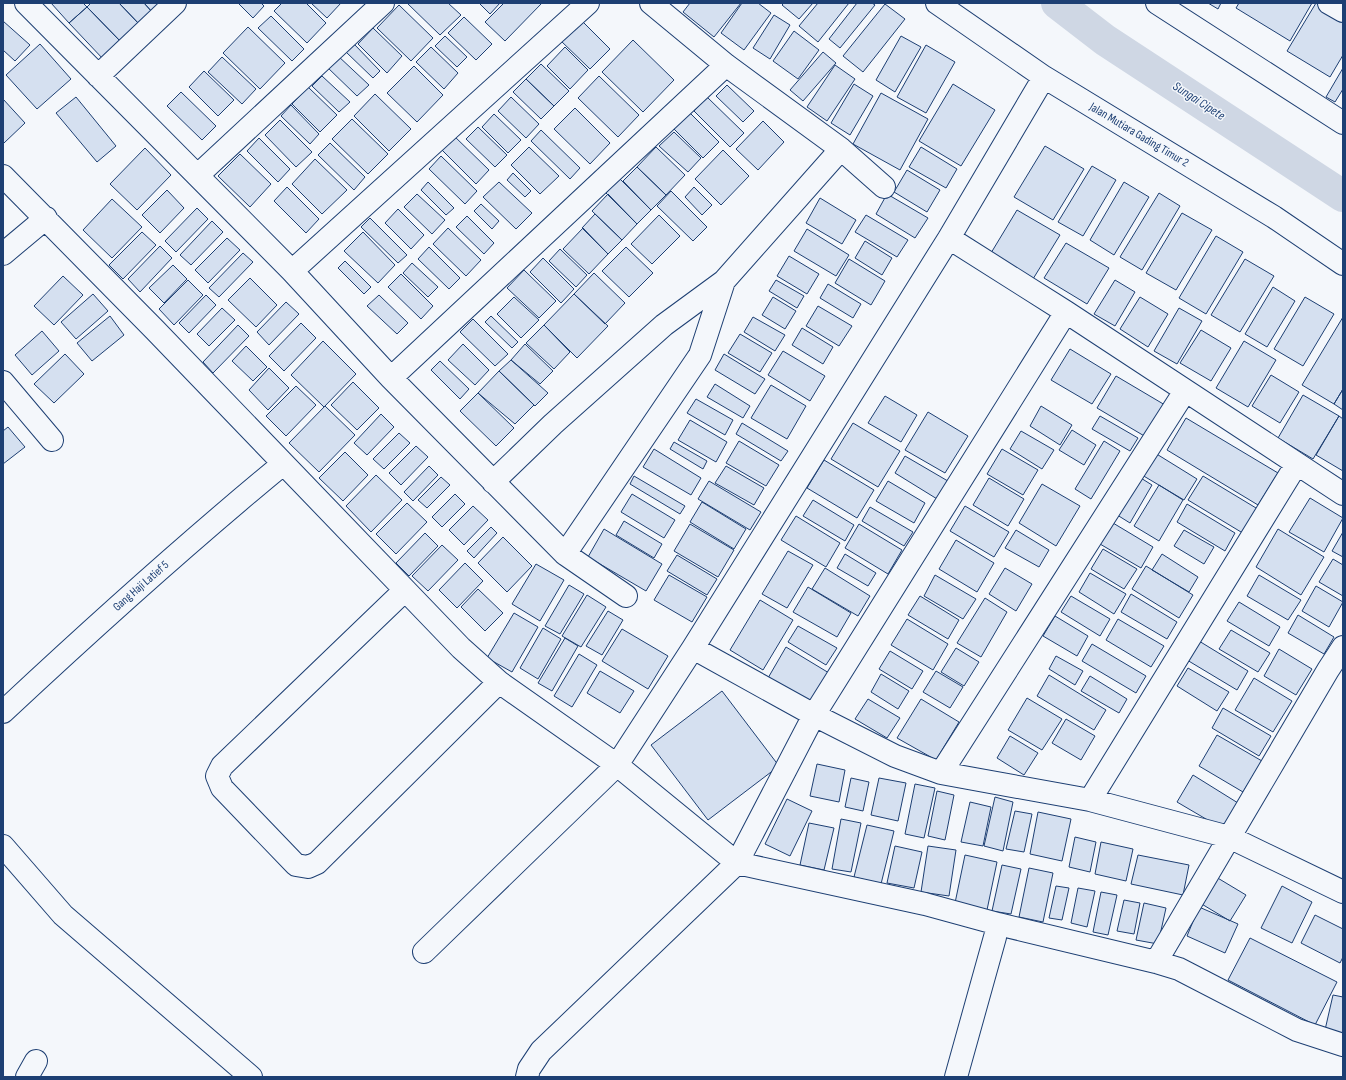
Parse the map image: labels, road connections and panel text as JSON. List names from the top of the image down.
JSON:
{
  "streets": {
    "street": ["Jalan Mutiara Gading Timur 2", "Gang Haji Latief 5"]
  },
  "water": ["Sungai Cipete"]
}
